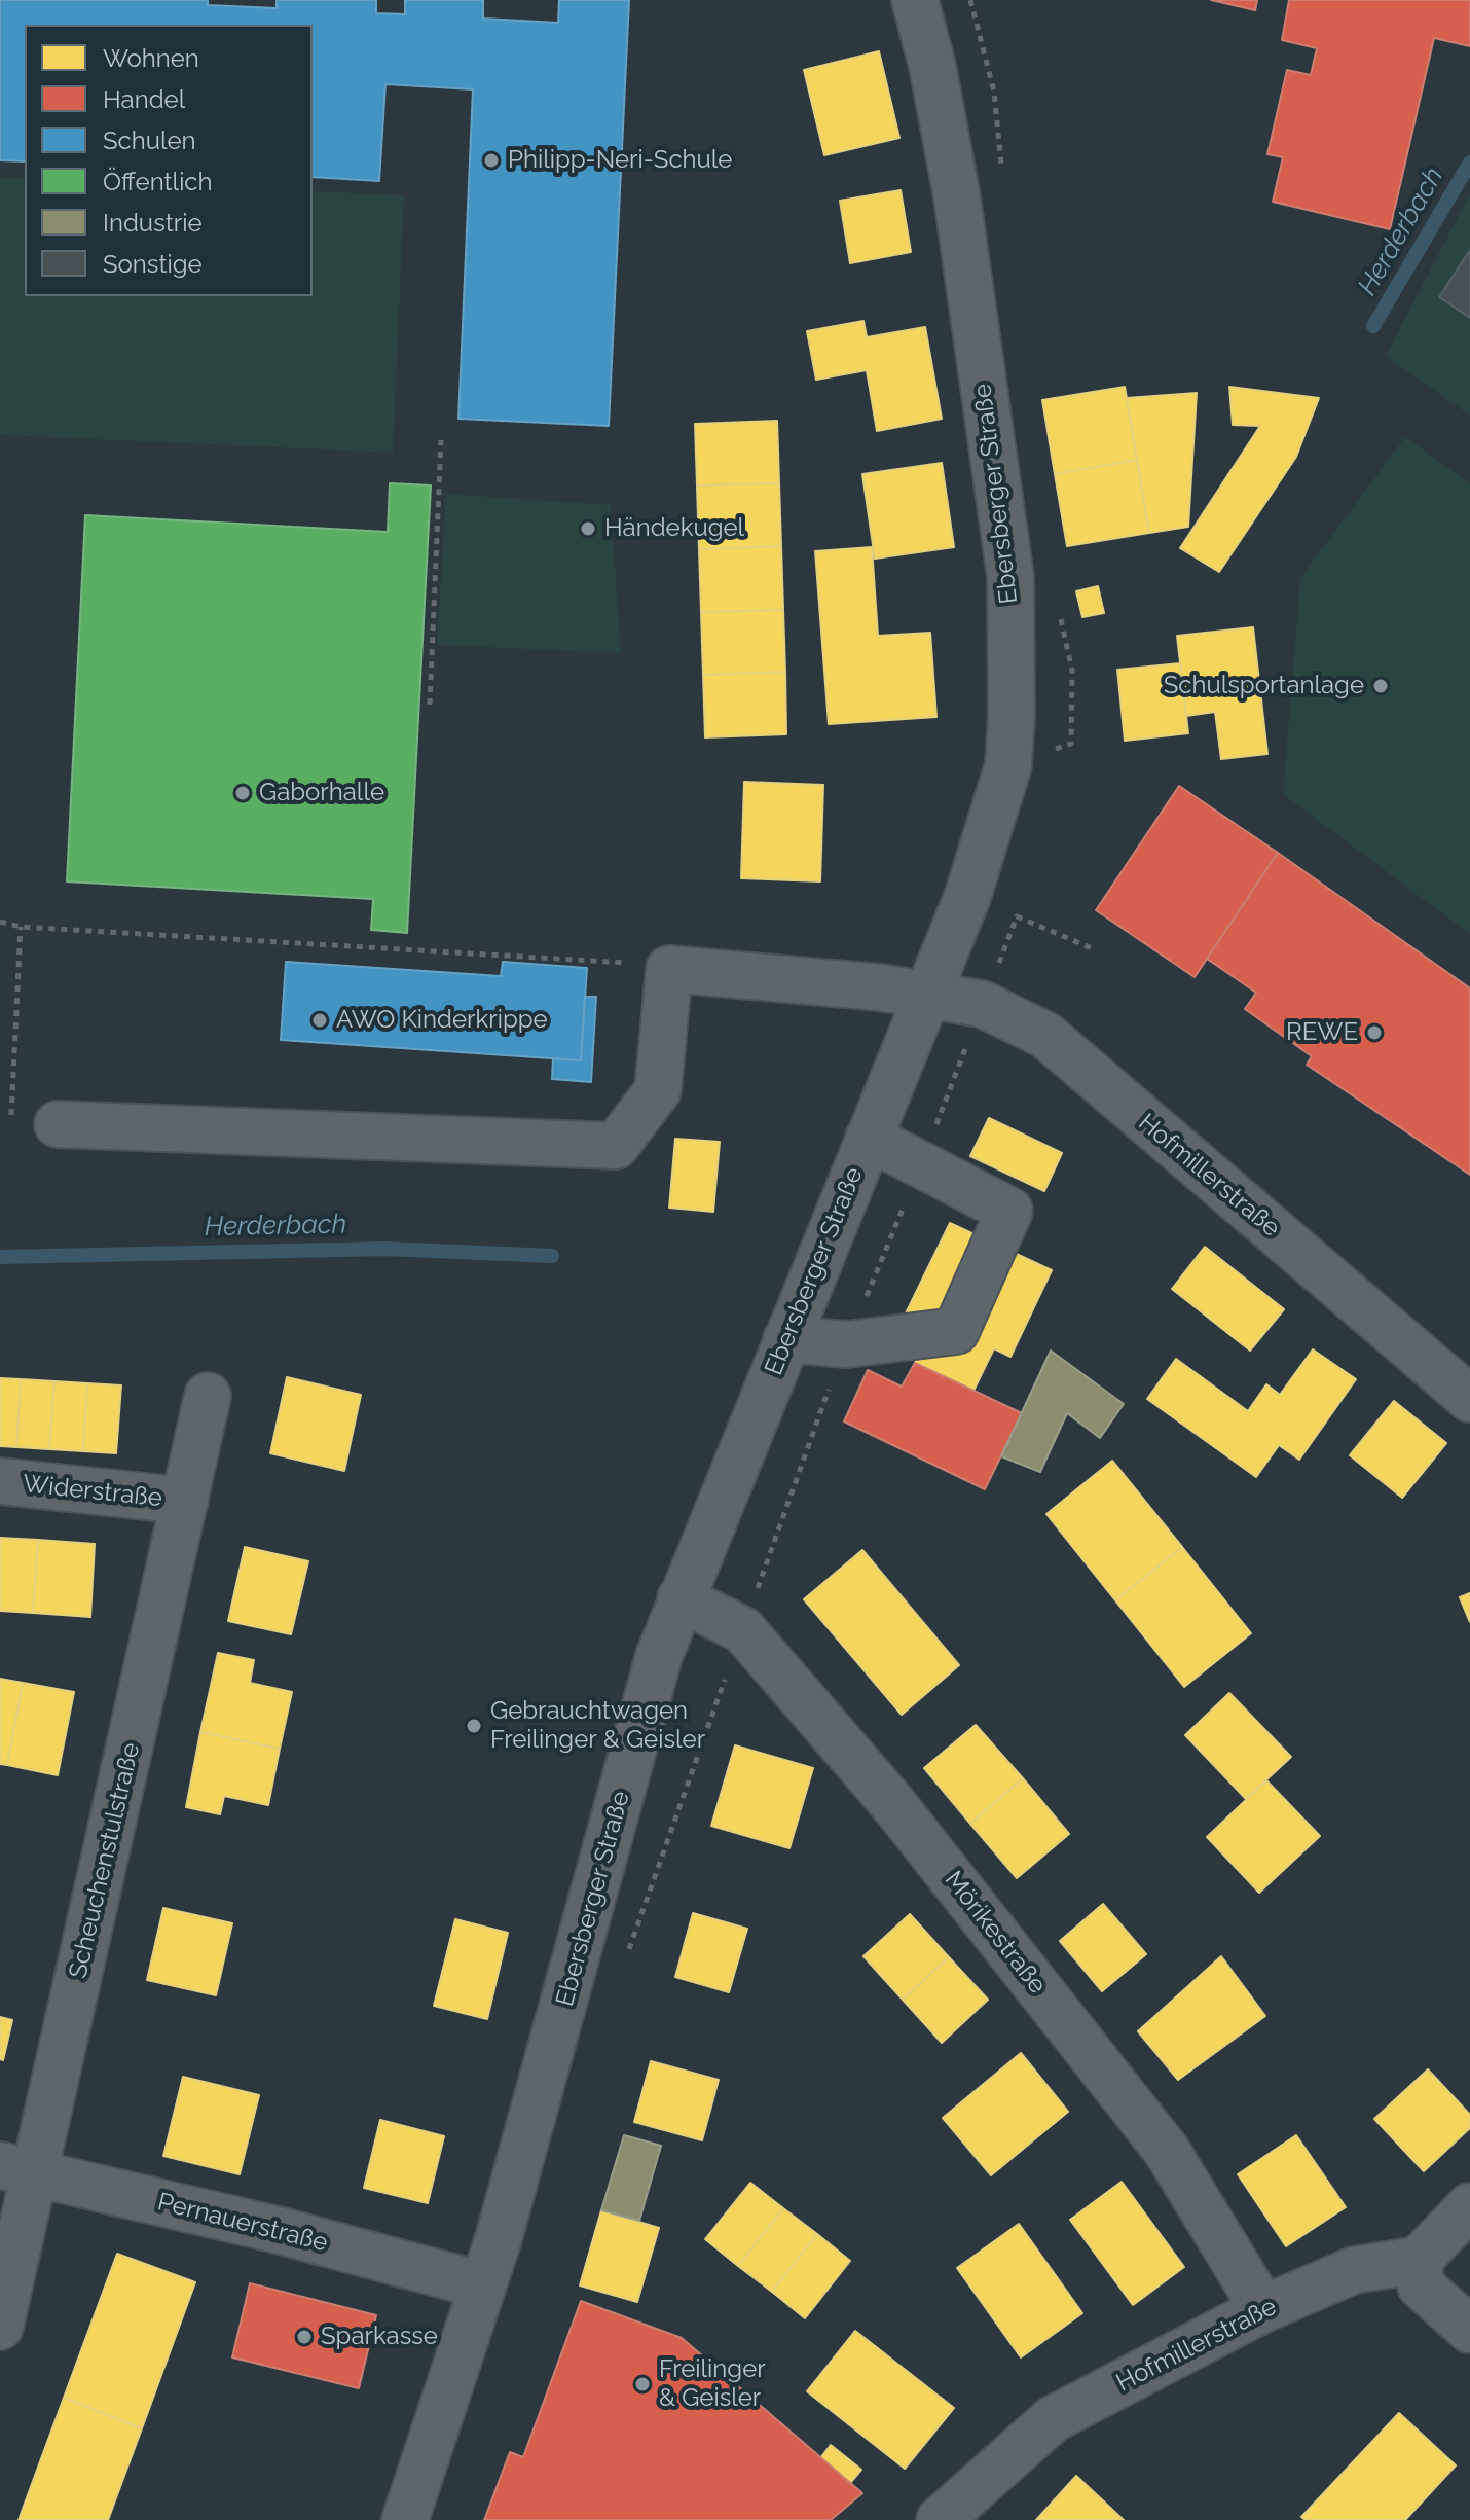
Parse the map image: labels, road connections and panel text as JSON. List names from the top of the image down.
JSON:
{
  "streets": {
    "street": [
      "Ebersberger Straße",
      "Hofmillerstraße",
      "Widerstraße",
      "Scheuchenstulstraße",
      "Mörikestraße",
      "Pernauerstraße"
    ]
  },
  "crossings": [
    ["Ebersberger Straße", "Hofmillerstraße"],
    ["Ebersberger Straße", "Mörikestraße"],
    ["Ebersberger Straße", "Pernauerstraße"],
    ["Hofmillerstraße", "Mörikestraße"],
    ["Widerstraße", "Scheuchenstulstraße"],
    ["Scheuchenstulstraße", "Pernauerstraße"]
  ],
  "water": ["Herderbach"],
  "places": [
    "Philipp-Neri-Schule",
    "Händekugel",
    "Schulsportanlage",
    "Gaborhalle",
    "AWO Kinderkrippe",
    "REWE",
    "Gebrauchtwagen Freilinger & Geisler",
    "Sparkasse",
    "Freilinger & Geisler"
  ],
  "legend": [
    "Wohnen",
    "Handel",
    "Schulen",
    "Öffentlich",
    "Industrie",
    "Sonstige"
  ]
}
